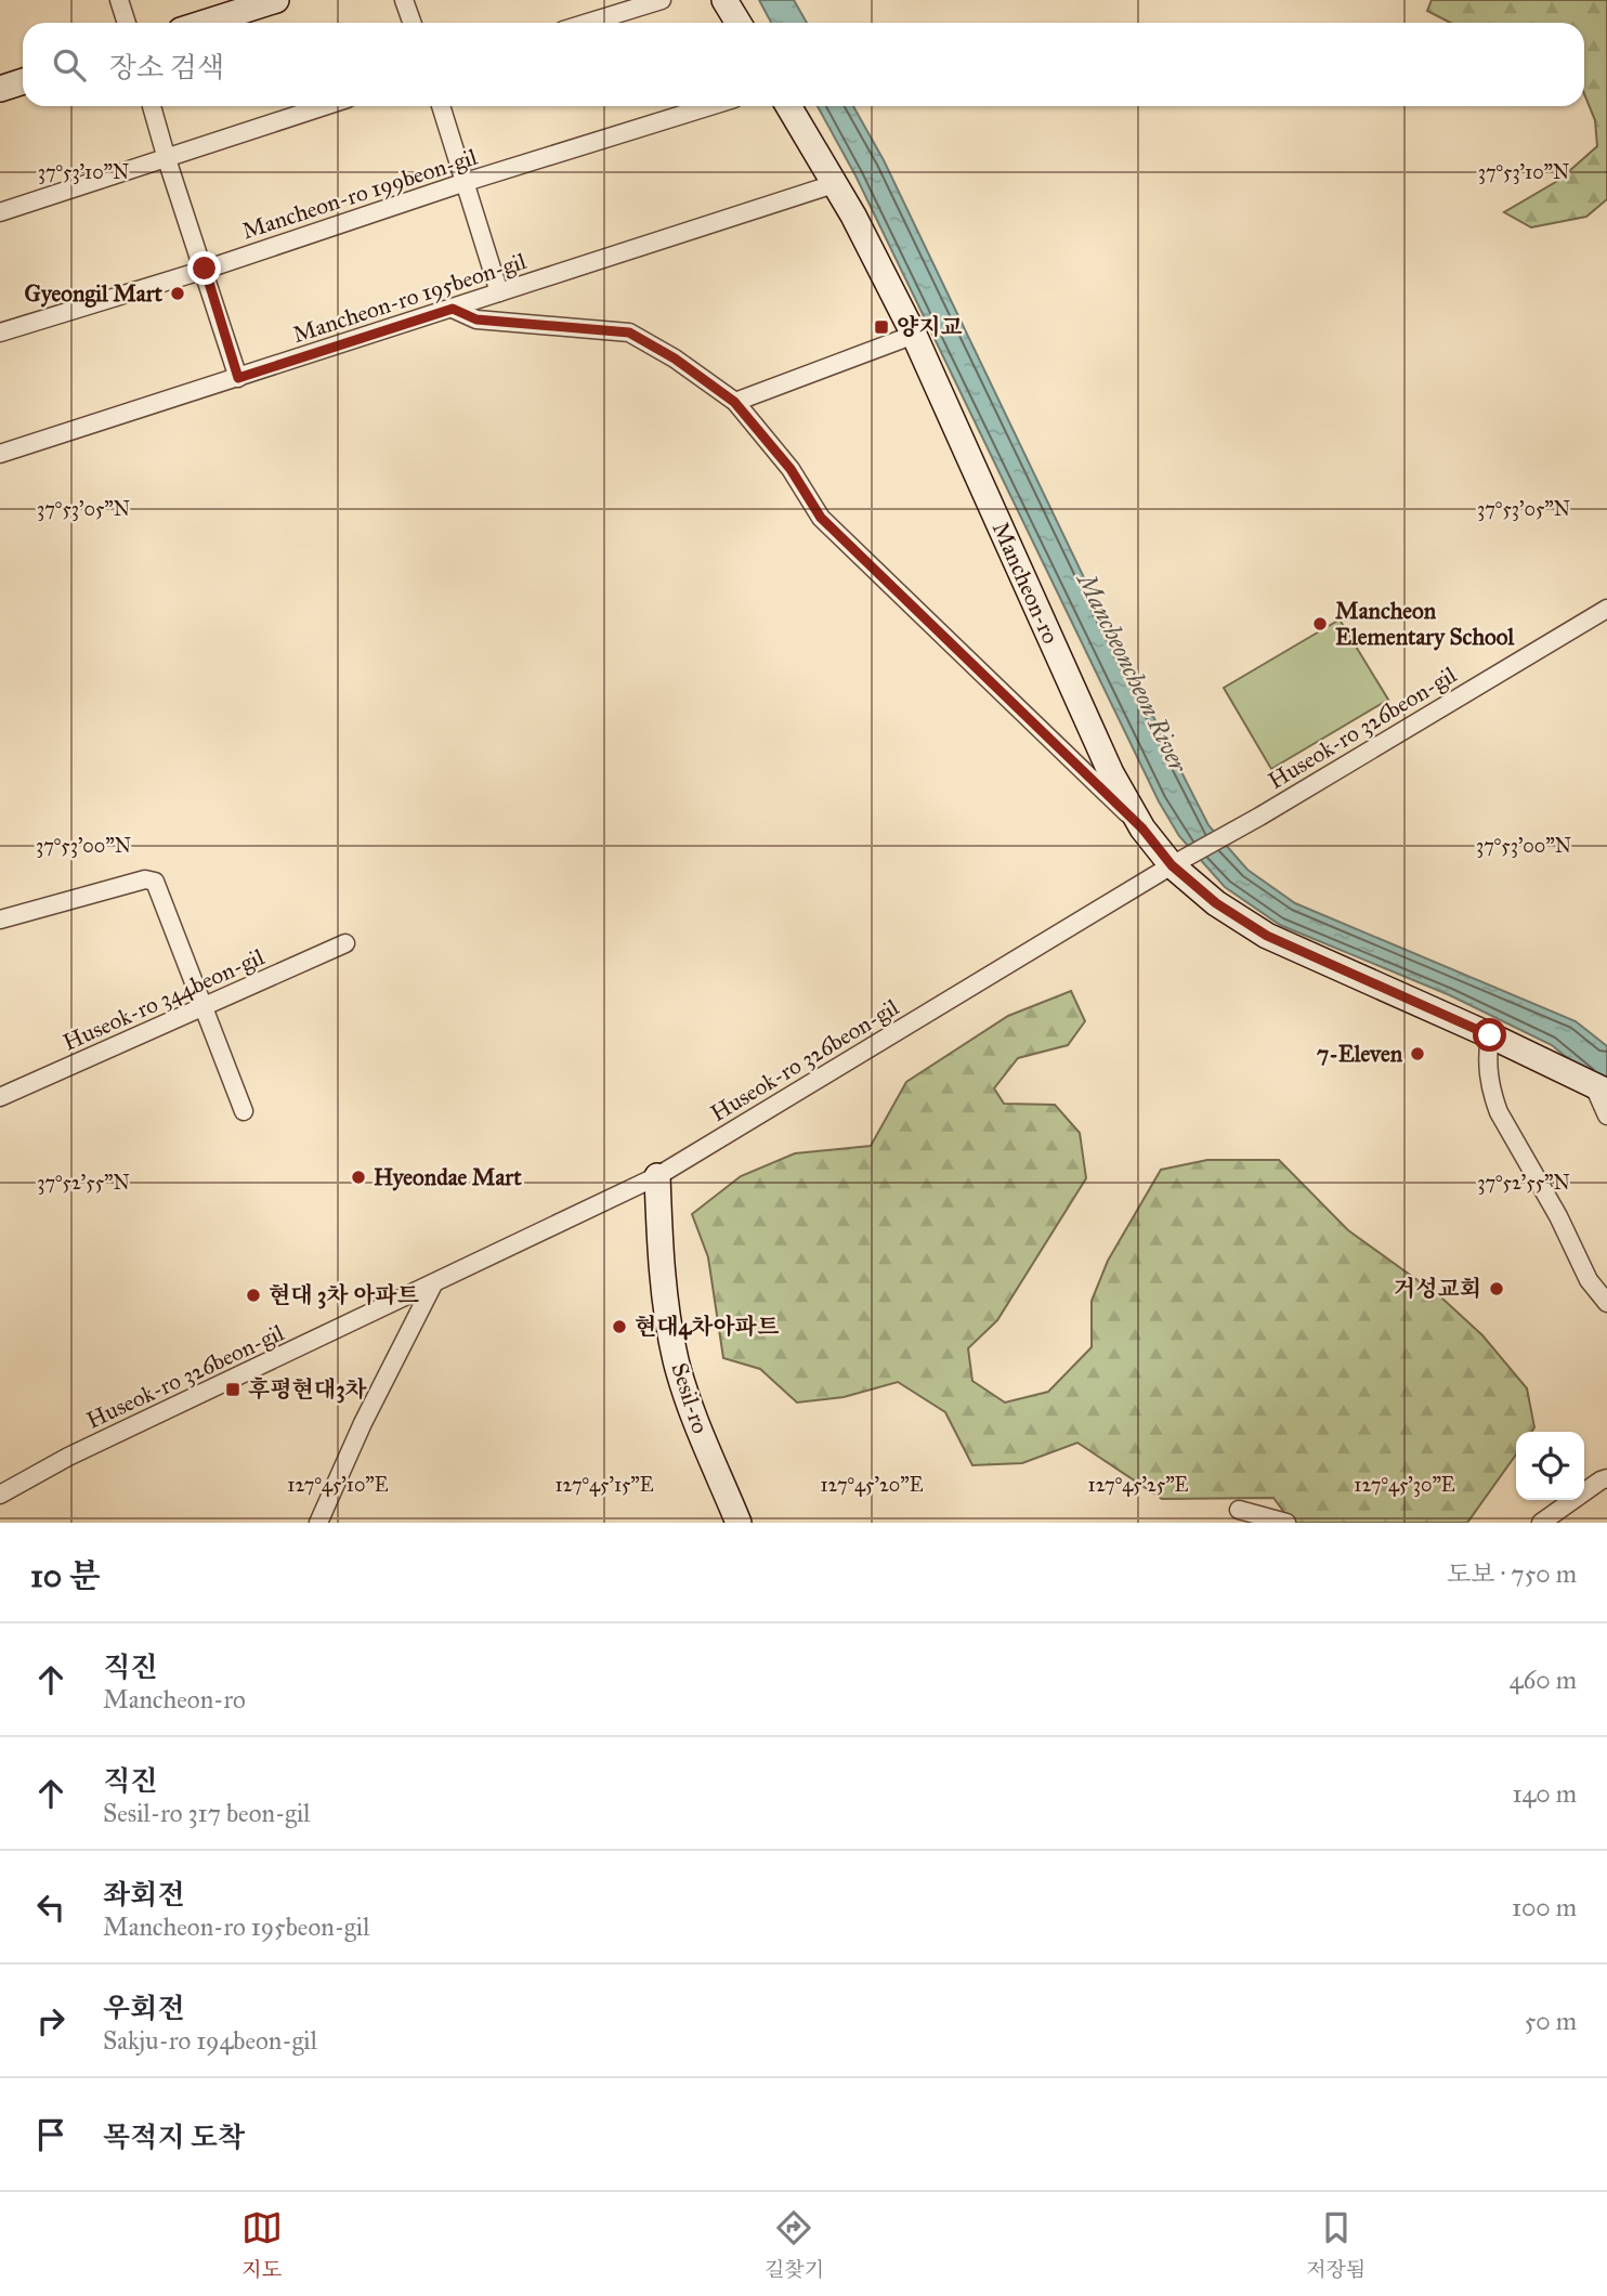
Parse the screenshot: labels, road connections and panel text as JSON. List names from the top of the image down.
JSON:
{
  "streets": {
    "street": [
      "Mancheon-ro 199beon-gil",
      "Mancheon-ro 195beon-gil",
      "Mancheon-ro",
      "Huseok-ro 326beon-gil",
      "Huseok-ro 344beon-gil",
      "Sesil-ro"
    ]
  },
  "crossings": [
    ["Mancheon-ro 195beon-gil", "Mancheon-ro"],
    ["Mancheon-ro", "Huseok-ro 326beon-gil"],
    ["Huseok-ro 326beon-gil", "Sesil-ro"]
  ],
  "water": ["Mancheoncheon River"],
  "places": {
    "other": [
      "Gyeongil Mart",
      "Mancheon Elementary School",
      "7-Eleven",
      "Hyeondae Mart",
      "거성교회",
      "현대 3차 아파트",
      "현대4차아파트"
    ],
    "transit": ["양지교", "후평현대3차"]
  },
  "page": {
    "search": "장소 검색",
    "heading": ["10 분", "도보 · 750 m"],
    "list": [
      ["직진", "Mancheon-ro", "460 m"],
      ["직진", "Sesil-ro 317 beon-gil", "140 m"],
      ["좌회전", "Mancheon-ro 195beon-gil", "100 m"],
      ["우회전", "Sakju-ro 194beon-gil", "50 m"],
      "목적지 도착"
    ],
    "nav": ["지도", "길찾기", "저장됨"]
  },
  "coordinates": [
    "37°53'10\"N",
    "37°53'05\"N",
    "37°53'00\"N",
    "37°52'55\"N",
    "127°45'10\"E",
    "127°45'15\"E",
    "127°45'20\"E",
    "127°45'25\"E",
    "127°45'30\"E"
  ]
}
